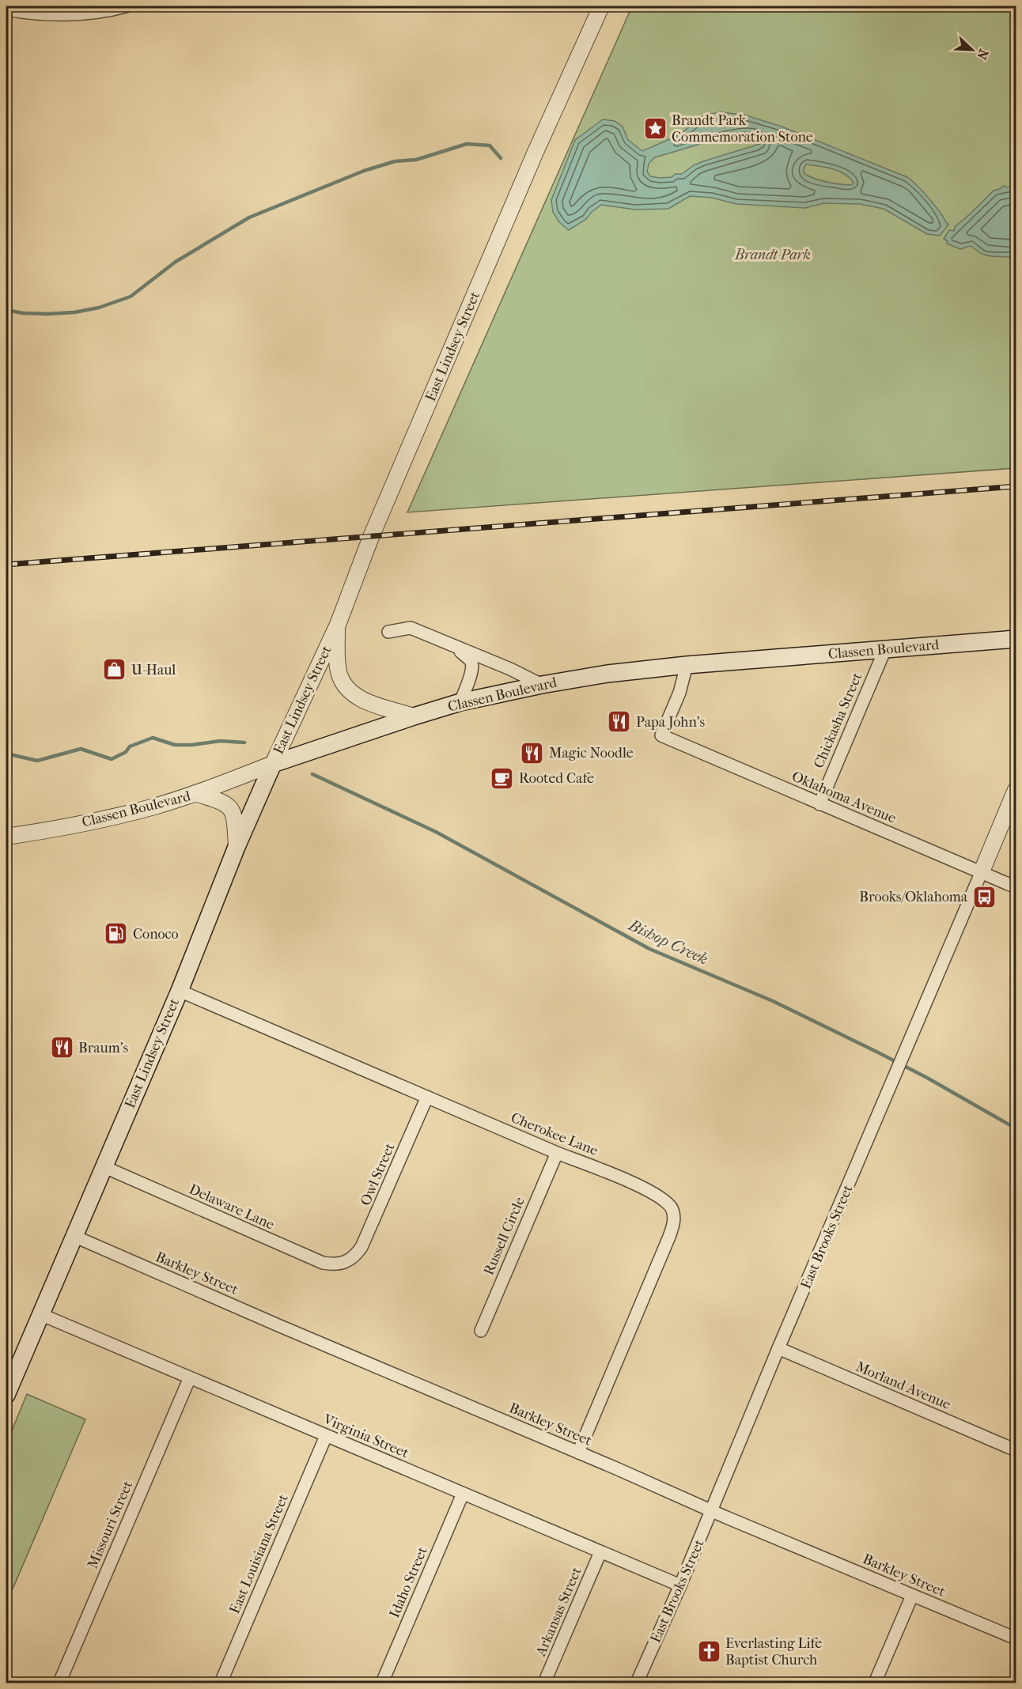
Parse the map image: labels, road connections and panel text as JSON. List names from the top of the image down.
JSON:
{
  "streets": {
    "main road": ["East Lindsey Street", "Classen Boulevard"],
    "street": [
      "Chickasha Street",
      "Oklahoma Avenue",
      "Cherokee Lane",
      "Owl Street",
      "Delaware Lane",
      "Russell Circle",
      "East Brooks Street",
      "Barkley Street",
      "Morland Avenue",
      "Virginia Street",
      "Missouri Street",
      "East Louisiana Street",
      "Idaho Street",
      "Arkansas Street"
    ]
  },
  "crossings": [
    ["East Lindsey Street", "Classen Boulevard"],
    ["East Lindsey Street", "Cherokee Lane"],
    ["East Lindsey Street", "Delaware Lane"],
    ["East Lindsey Street", "Barkley Street"],
    ["East Lindsey Street", "Virginia Street"],
    ["Classen Boulevard", "Chickasha Street"],
    ["Classen Boulevard", "Oklahoma Avenue"],
    ["Chickasha Street", "Oklahoma Avenue"],
    ["Oklahoma Avenue", "East Brooks Street"],
    ["Cherokee Lane", "Owl Street"],
    ["Cherokee Lane", "Russell Circle"],
    ["Cherokee Lane", "Barkley Street"],
    ["Owl Street", "Delaware Lane"],
    ["East Brooks Street", "Barkley Street"],
    ["East Brooks Street", "Morland Avenue"],
    ["East Brooks Street", "Virginia Street"],
    ["Virginia Street", "Missouri Street"],
    ["Virginia Street", "East Louisiana Street"],
    ["Virginia Street", "Idaho Street"],
    ["Virginia Street", "Arkansas Street"]
  ],
  "water": ["Bishop Creek"],
  "parks": ["Brandt Park"],
  "places": {
    "place": ["Brandt Park Commemoration Stone"],
    "shop": ["U-Haul"],
    "restaurant": ["Papa John's", "Magic Noodle", "Braum's"],
    "cafe": ["Rooted Cafe"],
    "bus stop": ["Brooks/Oklahoma"],
    "fuel station": ["Conoco"],
    "church": ["Everlasting Life Baptist Church"]
  },
  "north": "bottom right"
}
